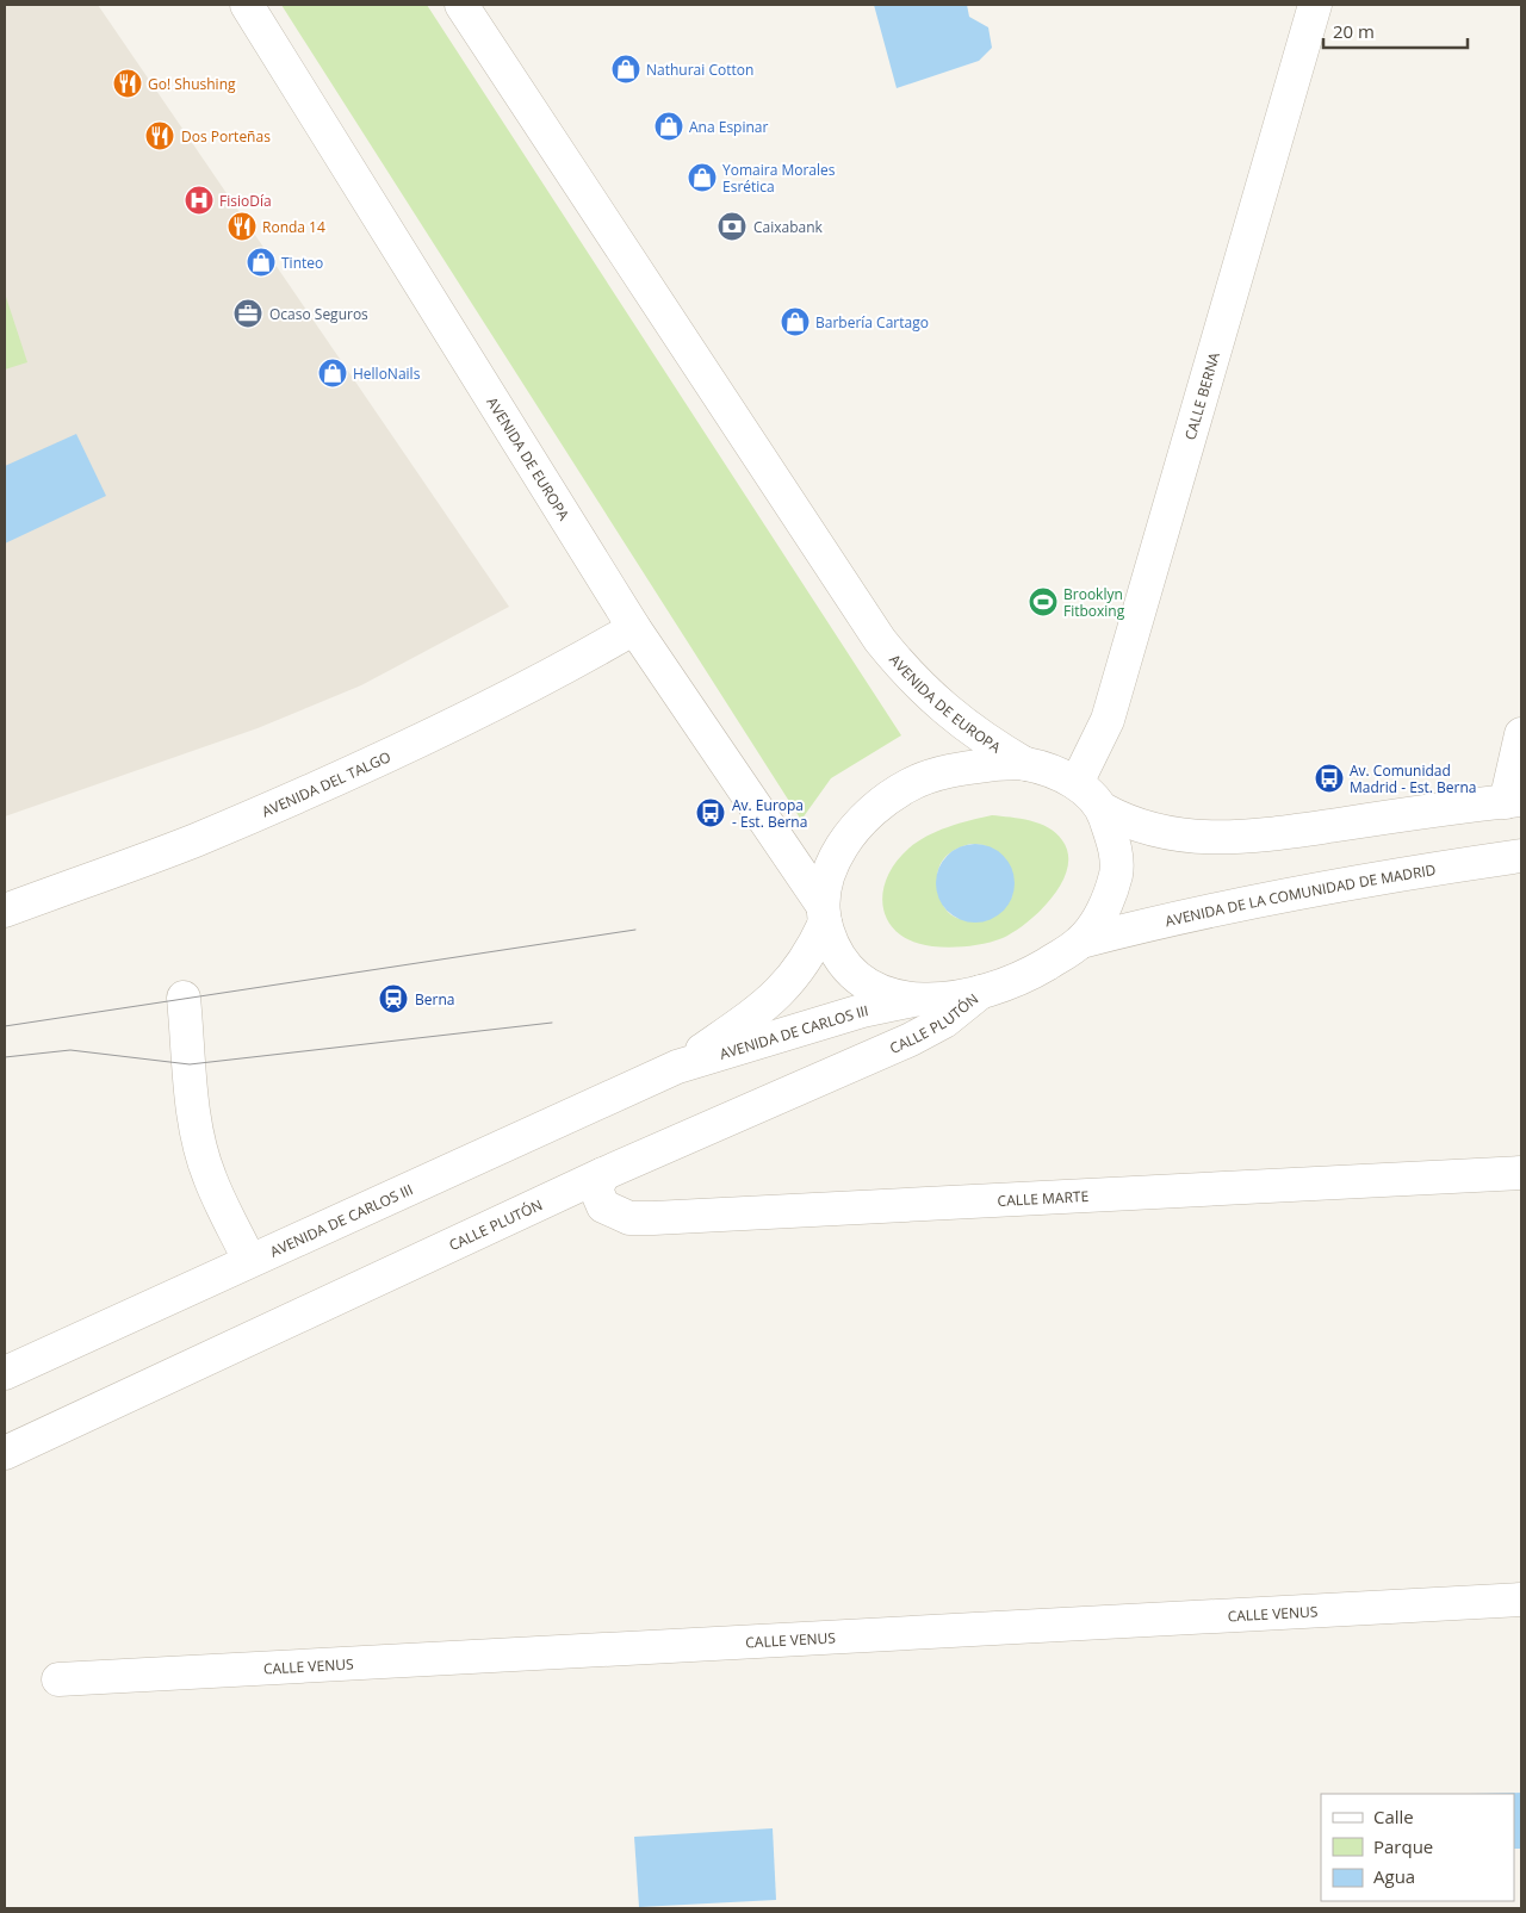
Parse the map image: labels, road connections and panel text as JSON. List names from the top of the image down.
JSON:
{
  "streets": {
    "street": [
      "CALLE BERNA",
      "AVENIDA DE EUROPA",
      "AVENIDA DEL TALGO",
      "AVENIDA DE LA COMUNIDAD DE MADRID",
      "CALLE PLUTÓN",
      "AVENIDA DE CARLOS III",
      "CALLE MARTE",
      "CALLE VENUS"
    ]
  },
  "crossings": [
    ["AVENIDA DE EUROPA", "AVENIDA DEL TALGO"],
    ["AVENIDA DE EUROPA", "AVENIDA DE CARLOS III"],
    ["CALLE PLUTÓN", "CALLE MARTE"]
  ],
  "places": {
    "shop": [
      "Nathurai Cotton",
      "Ana Espinar",
      "Yomaira Morales Esrética",
      "Tinteo",
      "Barbería Cartago",
      "HelloNails"
    ],
    "restaurant": ["Go! Shushing", "Dos Porteñas", "Ronda 14"],
    "hospital": ["FisioDía"],
    "bank": ["Caixabank"],
    "office": ["Ocaso Seguros"],
    "sports": ["Brooklyn Fitboxing"],
    "bus stop": ["Av. Comunidad Madrid - Est. Berna", "Av. Europa - Est. Berna"],
    "station": ["Berna"]
  },
  "legend": ["Calle", "Parque", "Agua"],
  "scale_bar": "20 m"
}
